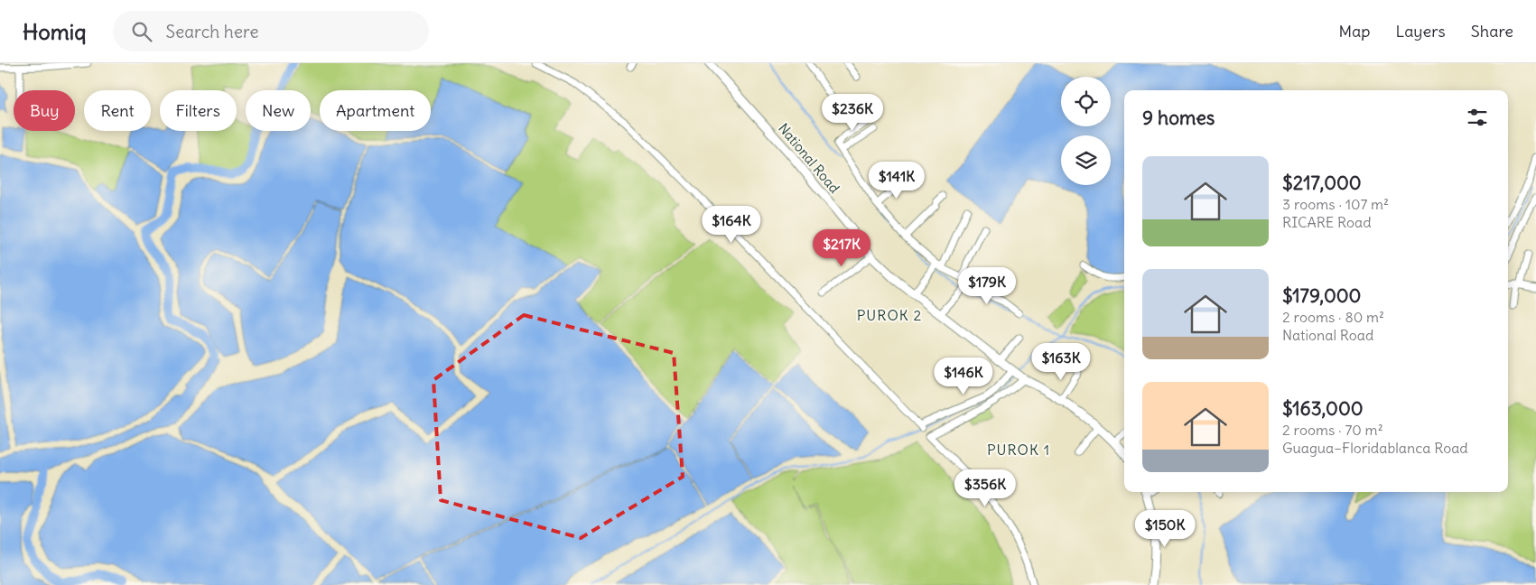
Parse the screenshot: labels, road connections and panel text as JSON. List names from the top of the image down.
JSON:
{
  "streets": {
    "main road": ["National Road"]
  },
  "districts": ["PUROK 2", "PUROK 1"],
  "page": {
    "header": "Homiq",
    "search": "Search here",
    "nav": ["Map", "Layers", "Share"],
    "chip": [
      "Buy",
      "Rent",
      "Filters",
      "New",
      "Apartment"
    ],
    "heading": "9 homes",
    "price": [
      "$236K",
      "$141K",
      "$164K",
      "$217K",
      "$179K",
      "$163K",
      "$146K",
      "$356K",
      "$150K"
    ],
    "list": [
      {
        "name": "$217,000",
        "note": "3 rooms · 107 m² · RICARE Road"
      },
      {
        "name": "$179,000",
        "note": "2 rooms · 80 m² · National Road"
      },
      {
        "name": "$163,000",
        "note": "2 rooms · 70 m² · Guagua–Floridablanca Road"
      }
    ]
  }
}
